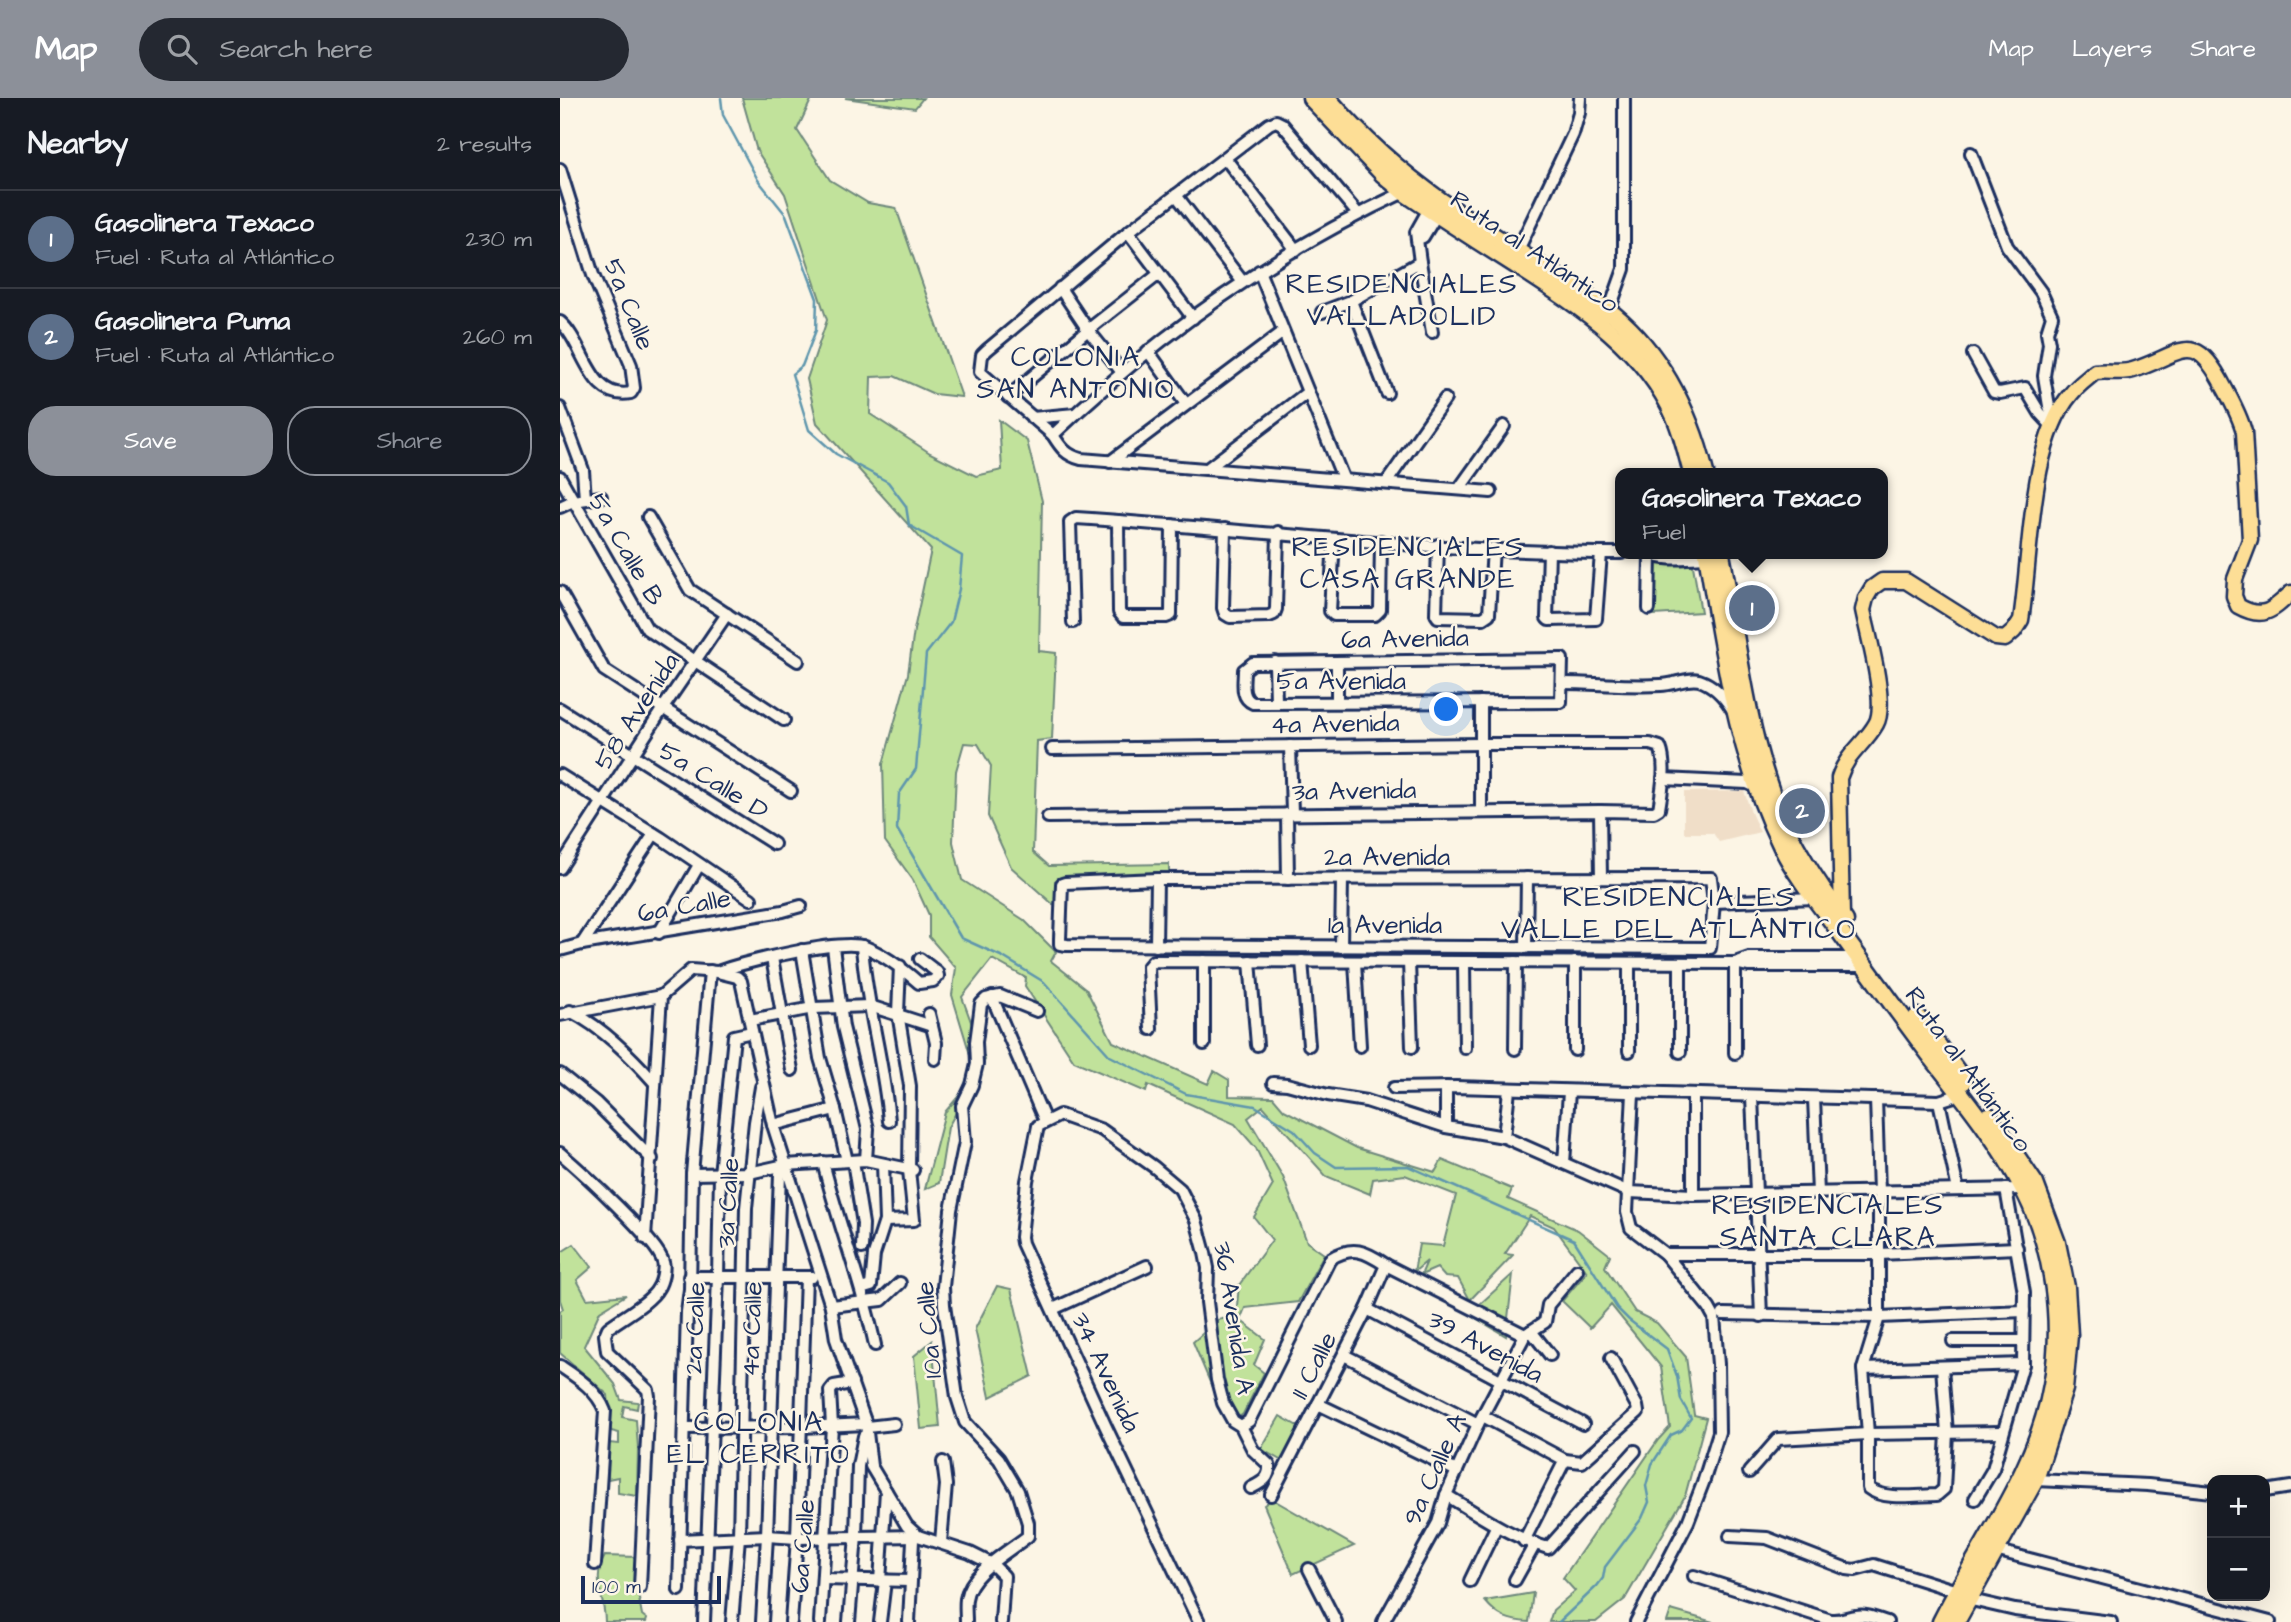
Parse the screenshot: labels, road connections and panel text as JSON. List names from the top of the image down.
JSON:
{
  "streets": {
    "highway": ["Ruta al Atlántico"],
    "street": [
      "5a Calle",
      "5a Calle B",
      "6a Avenida",
      "5a Avenida",
      "58 Avenida",
      "4a Avenida",
      "5a Calle D",
      "3a Avenida",
      "2a Avenida",
      "6a Calle",
      "1a Avenida",
      "3a Calle",
      "36 Avenida A",
      "2a Calle",
      "4a Calle",
      "10a Calle",
      "39 Avenida",
      "11 Calle",
      "34 Avenida",
      "9a Calle A"
    ]
  },
  "crossings": [
    ["5a Calle B", "58 Avenida"],
    ["6a Avenida", "5a Avenida"],
    ["58 Avenida", "5a Calle D"],
    ["4a Avenida", "3a Avenida"],
    ["2a Avenida", "1a Avenida"],
    ["36 Avenida A", "34 Avenida"],
    ["39 Avenida", "11 Calle"],
    ["39 Avenida", "9a Calle A"]
  ],
  "districts": [
    "RESIDENCIALES VALLADOLID",
    "COLONIA SAN ANTONIO",
    "RESIDENCIALES CASA GRANDE",
    "RESIDENCIALES VALLE DEL ATLÁNTICO",
    "RESIDENCIALES SANTA CLARA",
    "COLONIA EL CERRITO"
  ],
  "scale_bar": "100 m",
  "page": {
    "header": "Map",
    "search": "Search here",
    "nav": ["Map", "Layers", "Share"],
    "heading": ["Nearby", "2 results"],
    "list": [
      {
        "mark": "1",
        "name": "Gasolinera Texaco",
        "note": "Fuel · Ruta al Atlántico",
        "value": "230 m"
      },
      {
        "mark": "2",
        "name": "Gasolinera Puma",
        "note": "Fuel · Ruta al Atlántico",
        "value": "260 m"
      }
    ],
    "buttons": ["Save", "Share"],
    "popup": ["Gasolinera Texaco", "Fuel"],
    "pins": ["1", "2"],
    "map_buttons": ["+", "−"],
    "scale": "100 m"
  }
}
